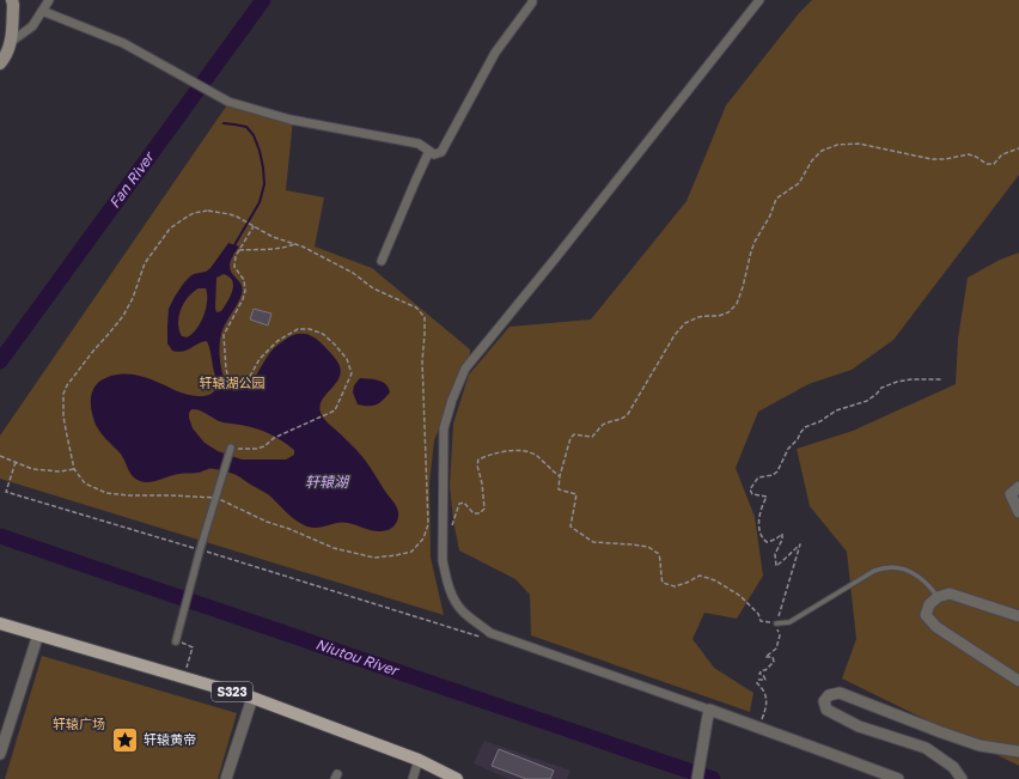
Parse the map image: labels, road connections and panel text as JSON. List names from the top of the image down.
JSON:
{
  "streets": {
    "main road": ["S323"]
  },
  "water": ["Fan River", "轩辕湖", "Niutou River"],
  "parks": ["轩辕湖公园", "轩辕广场"],
  "places": {
    "place": ["轩辕黄帝"]
  }
}
